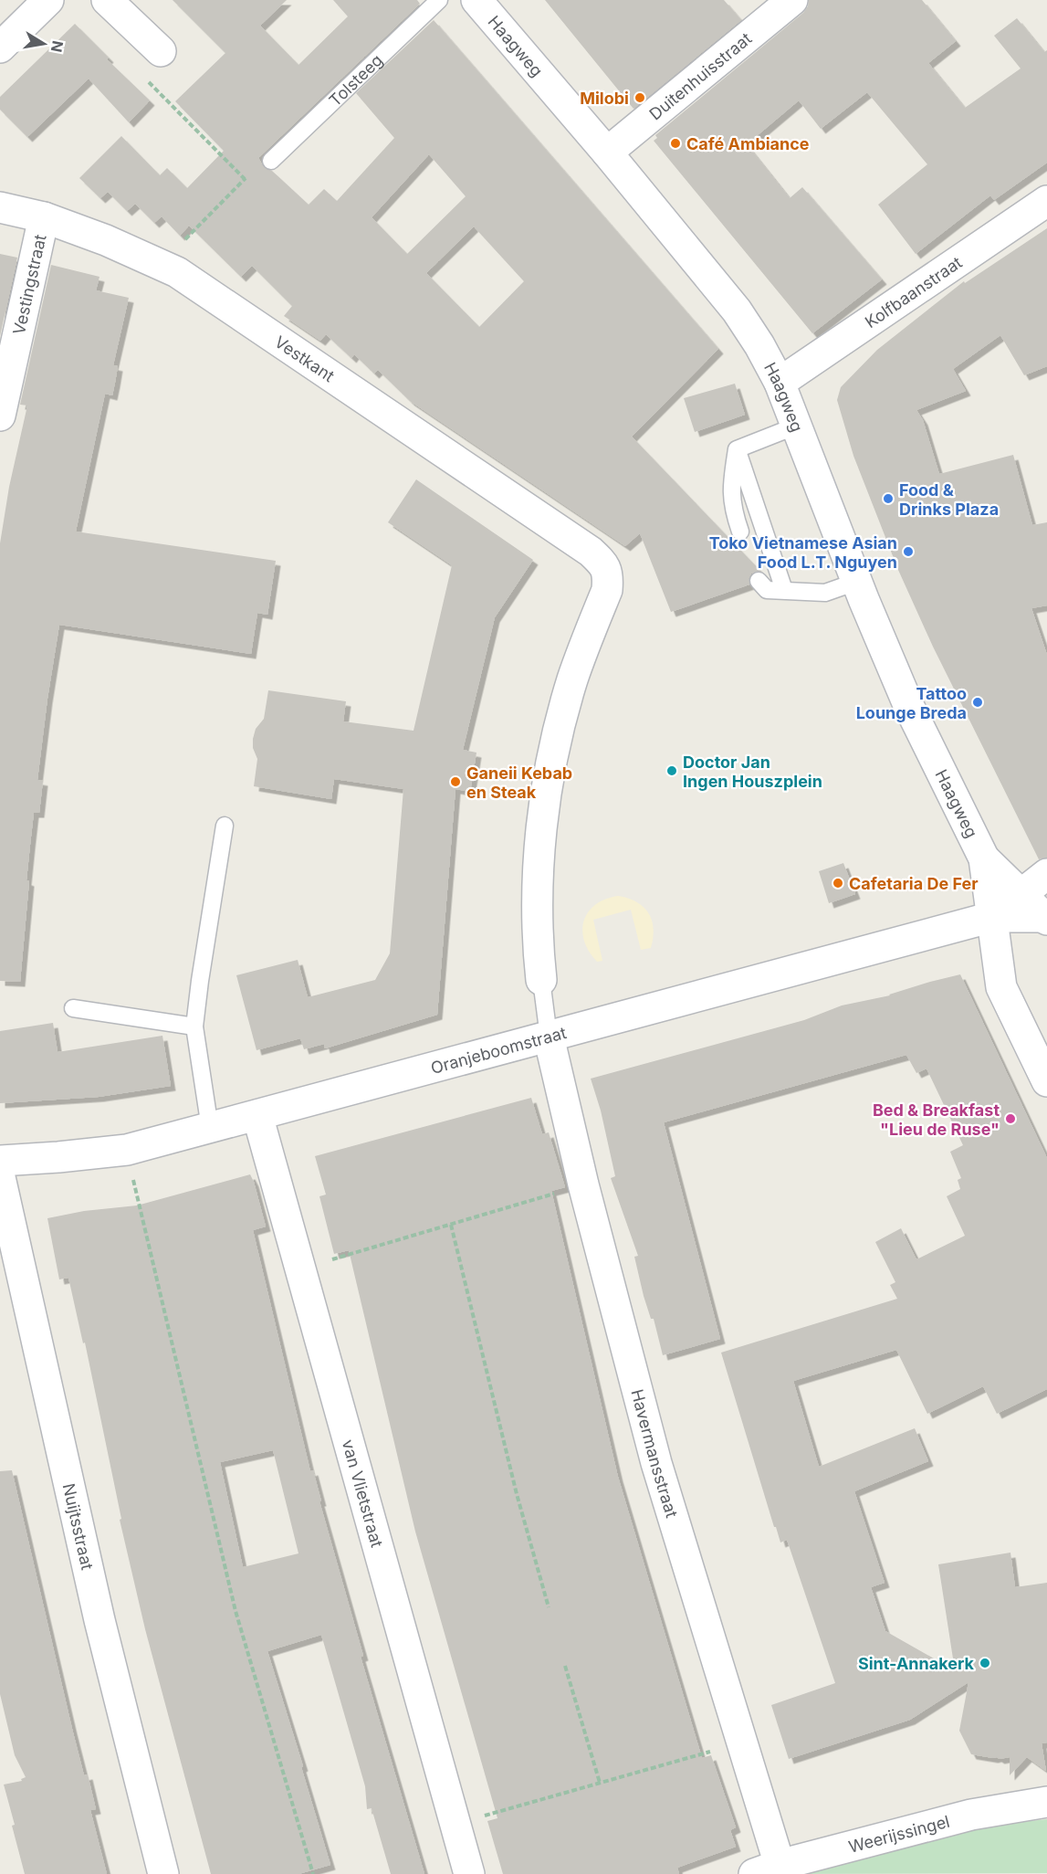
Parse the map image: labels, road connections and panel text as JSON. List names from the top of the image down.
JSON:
{
  "streets": {
    "street": [
      "Haagweg",
      "Duitenhuisstraat",
      "Vestingstraat",
      "Kolfbaanstraat",
      "Vestkant",
      "Oranjeboomstraat",
      "Havermansstraat",
      "van Vlietstraat",
      "Nuijtsstraat",
      "Weerijssingel"
    ],
    "lane": ["Tolsteeg"]
  },
  "crossings": [
    ["Haagweg", "Duitenhuisstraat"],
    ["Haagweg", "Kolfbaanstraat"],
    ["Haagweg", "Oranjeboomstraat"],
    ["Vestingstraat", "Vestkant"],
    ["Oranjeboomstraat", "Havermansstraat"],
    ["Oranjeboomstraat", "van Vlietstraat"],
    ["Havermansstraat", "Weerijssingel"]
  ],
  "places": [
    "Milobi",
    "Café Ambiance",
    "Food & Drinks Plaza",
    "Toko Vietnamese Asian Food L.T. Nguyen",
    "Tattoo Lounge Breda",
    "Doctor Jan Ingen Houszplein",
    "Ganeii Kebab en Steak",
    "Cafetaria De Fer",
    "Bed & Breakfast \"Lieu de Ruse\"",
    "Sint-Annakerk"
  ],
  "north": "right"
}
